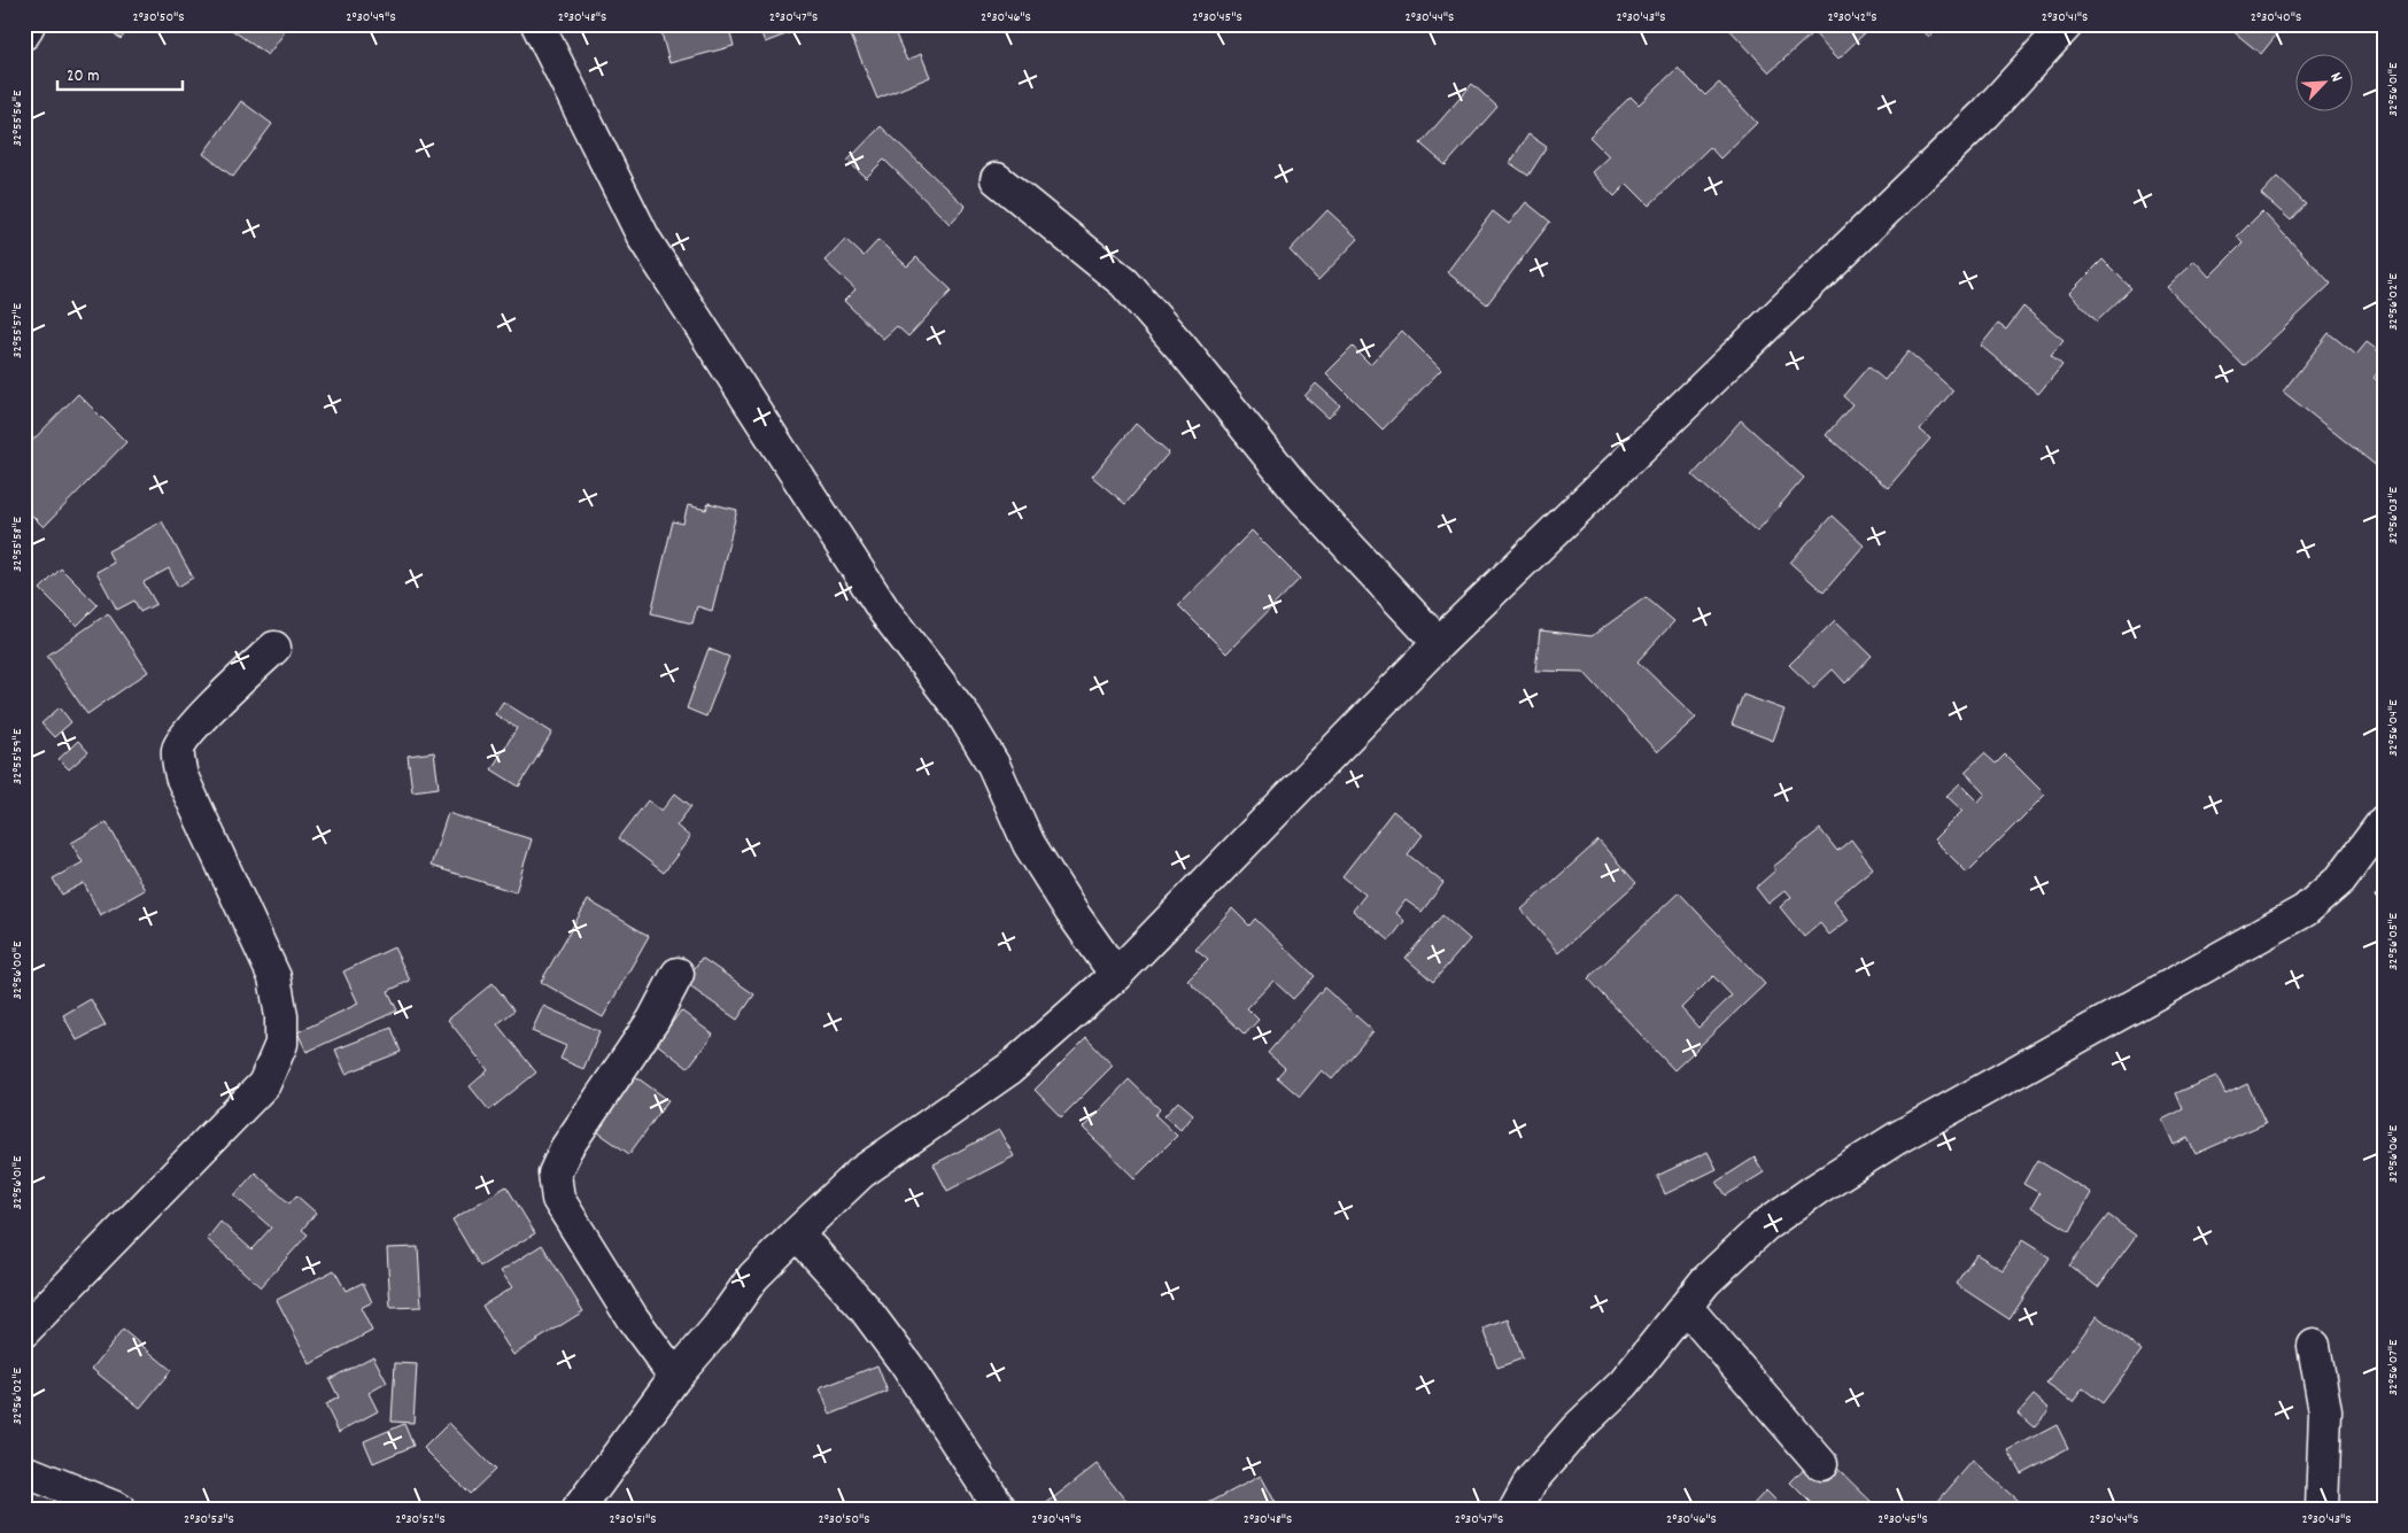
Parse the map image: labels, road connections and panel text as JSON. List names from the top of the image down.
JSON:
{
  "scale_bar": "20 m",
  "north": "top right",
  "coordinates": [
    "2°30'50\"S",
    "2°30'49\"S",
    "2°30'48\"S",
    "2°30'47\"S",
    "2°30'46\"S",
    "2°30'45\"S",
    "2°30'44\"S",
    "2°30'43\"S",
    "2°30'42\"S",
    "2°30'41\"S",
    "2°30'40\"S",
    "32°56'01\"E",
    "32°55'56\"E",
    "32°56'02\"E",
    "32°55'57\"E",
    "32°56'03\"E",
    "32°55'58\"E",
    "32°56'04\"E",
    "32°55'59\"E",
    "32°56'05\"E",
    "32°56'00\"E",
    "32°56'06\"E",
    "32°56'07\"E",
    "2°30'53\"S",
    "2°30'52\"S",
    "2°30'51\"S"
  ]
}
